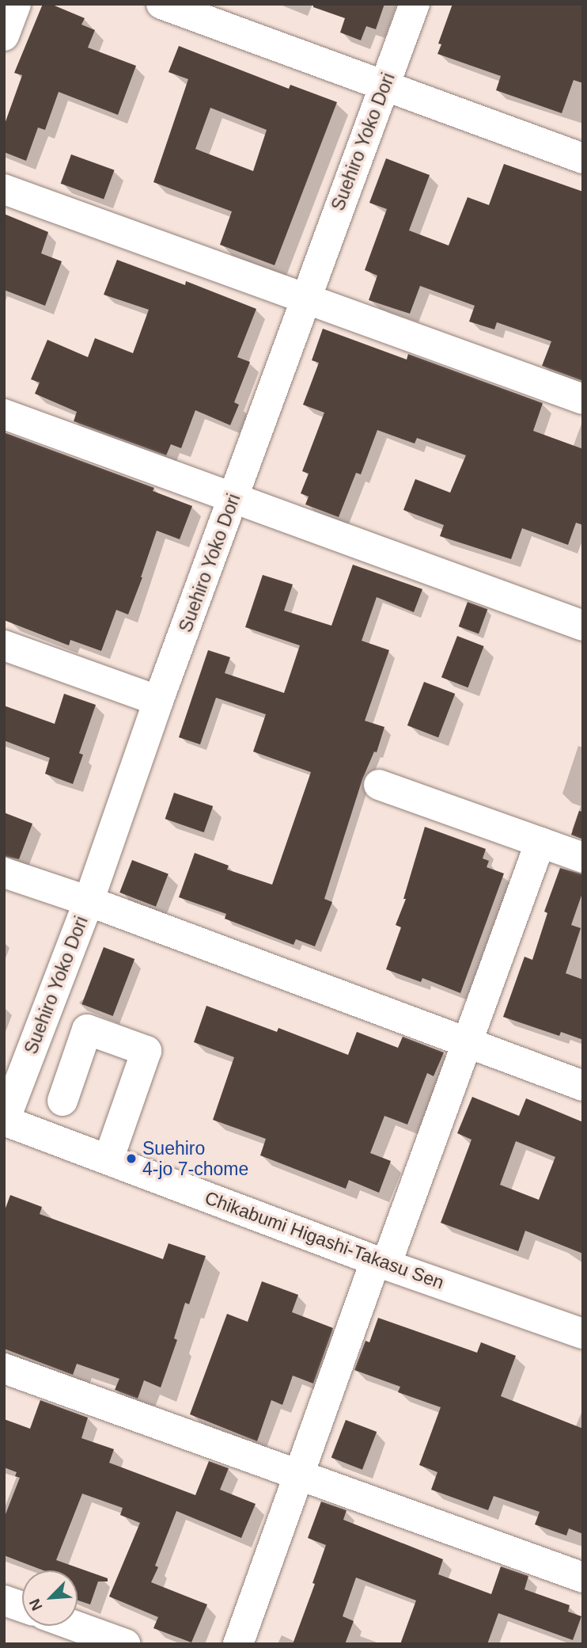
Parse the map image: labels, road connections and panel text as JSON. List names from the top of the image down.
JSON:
{
  "streets": {
    "street": ["Suehiro Yoko Dori", "Chikabumi Higashi-Takasu Sen"]
  },
  "crossings": [
    ["Suehiro Yoko Dori", "Chikabumi Higashi-Takasu Sen"]
  ],
  "places": ["Suehiro 4-jo 7-chome"],
  "north": "bottom left"
}
